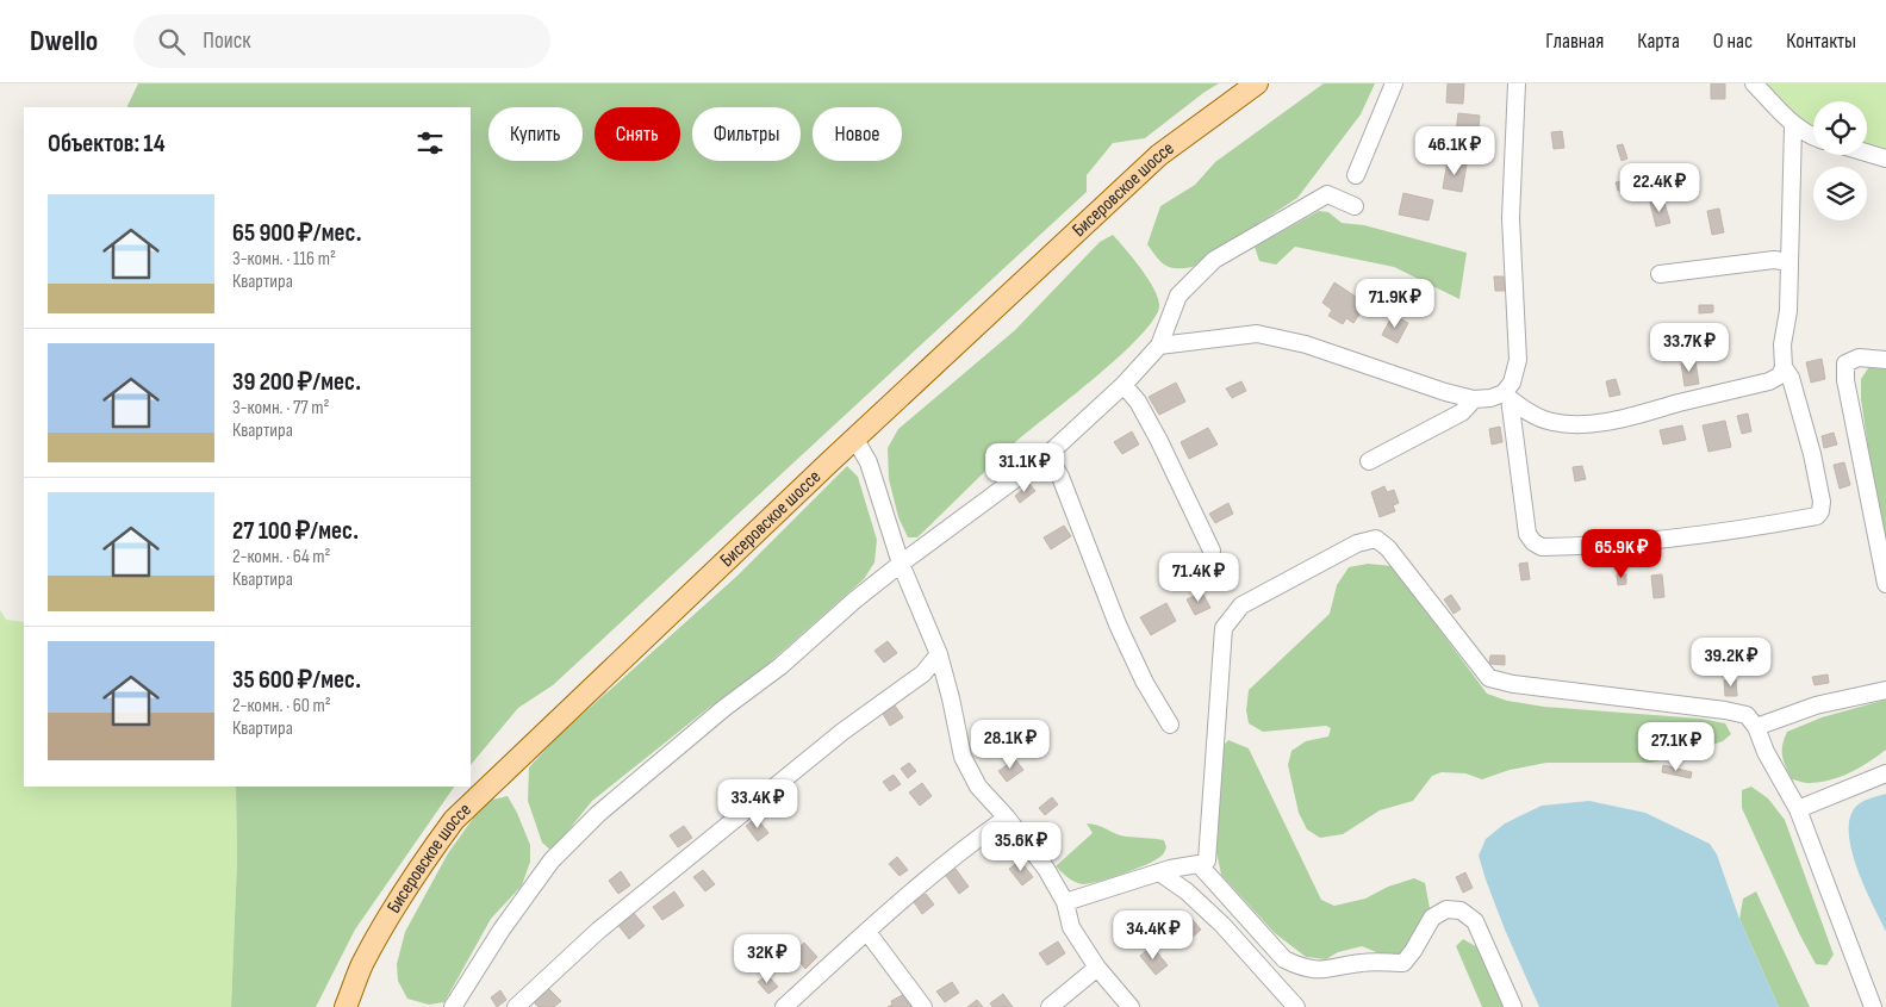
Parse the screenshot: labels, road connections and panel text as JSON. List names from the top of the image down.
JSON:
{
  "streets": {
    "main road": ["Бисеровское шоссе"]
  },
  "page": {
    "header": "Dwello",
    "search": "Поиск",
    "nav": [
      "Главная",
      "Карта",
      "О нас",
      "Контакты"
    ],
    "chip": [
      "Купить",
      "Снять",
      "Фильтры",
      "Новое"
    ],
    "heading": "Объектов: 14",
    "price": [
      "46.1K ₽",
      "22.4K ₽",
      "71.9K ₽",
      "33.7K ₽",
      "31.1K ₽",
      "65.9K ₽",
      "71.4K ₽",
      "39.2K ₽",
      "28.1K ₽",
      "27.1K ₽",
      "33.4K ₽",
      "35.6K ₽",
      "34.4K ₽",
      "32K ₽"
    ],
    "list": [
      {
        "name": "65 900 ₽/мес.",
        "note": "3-комн. · 116 m² · Квартира"
      },
      {
        "name": "39 200 ₽/мес.",
        "note": "3-комн. · 77 m² · Квартира"
      },
      {
        "name": "27 100 ₽/мес.",
        "note": "2-комн. · 64 m² · Квартира"
      },
      {
        "name": "35 600 ₽/мес.",
        "note": "2-комн. · 60 m² · Квартира"
      }
    ]
  }
}
